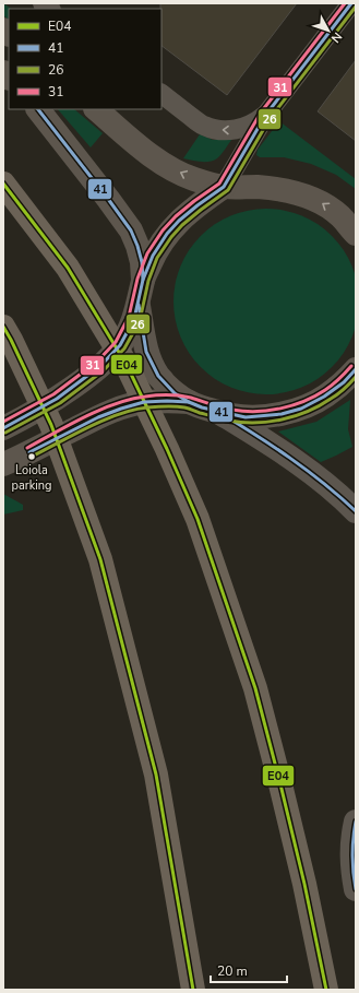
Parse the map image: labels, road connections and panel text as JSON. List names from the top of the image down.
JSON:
{
  "places": ["Loiola parking"],
  "lines": [
    "transit line 41",
    "transit line 31",
    "transit line 26",
    "transit line E04"
  ],
  "legend": [
    "E04",
    "41",
    "26",
    "31"
  ],
  "scale_bar": "20 m",
  "north": "bottom right"
}
